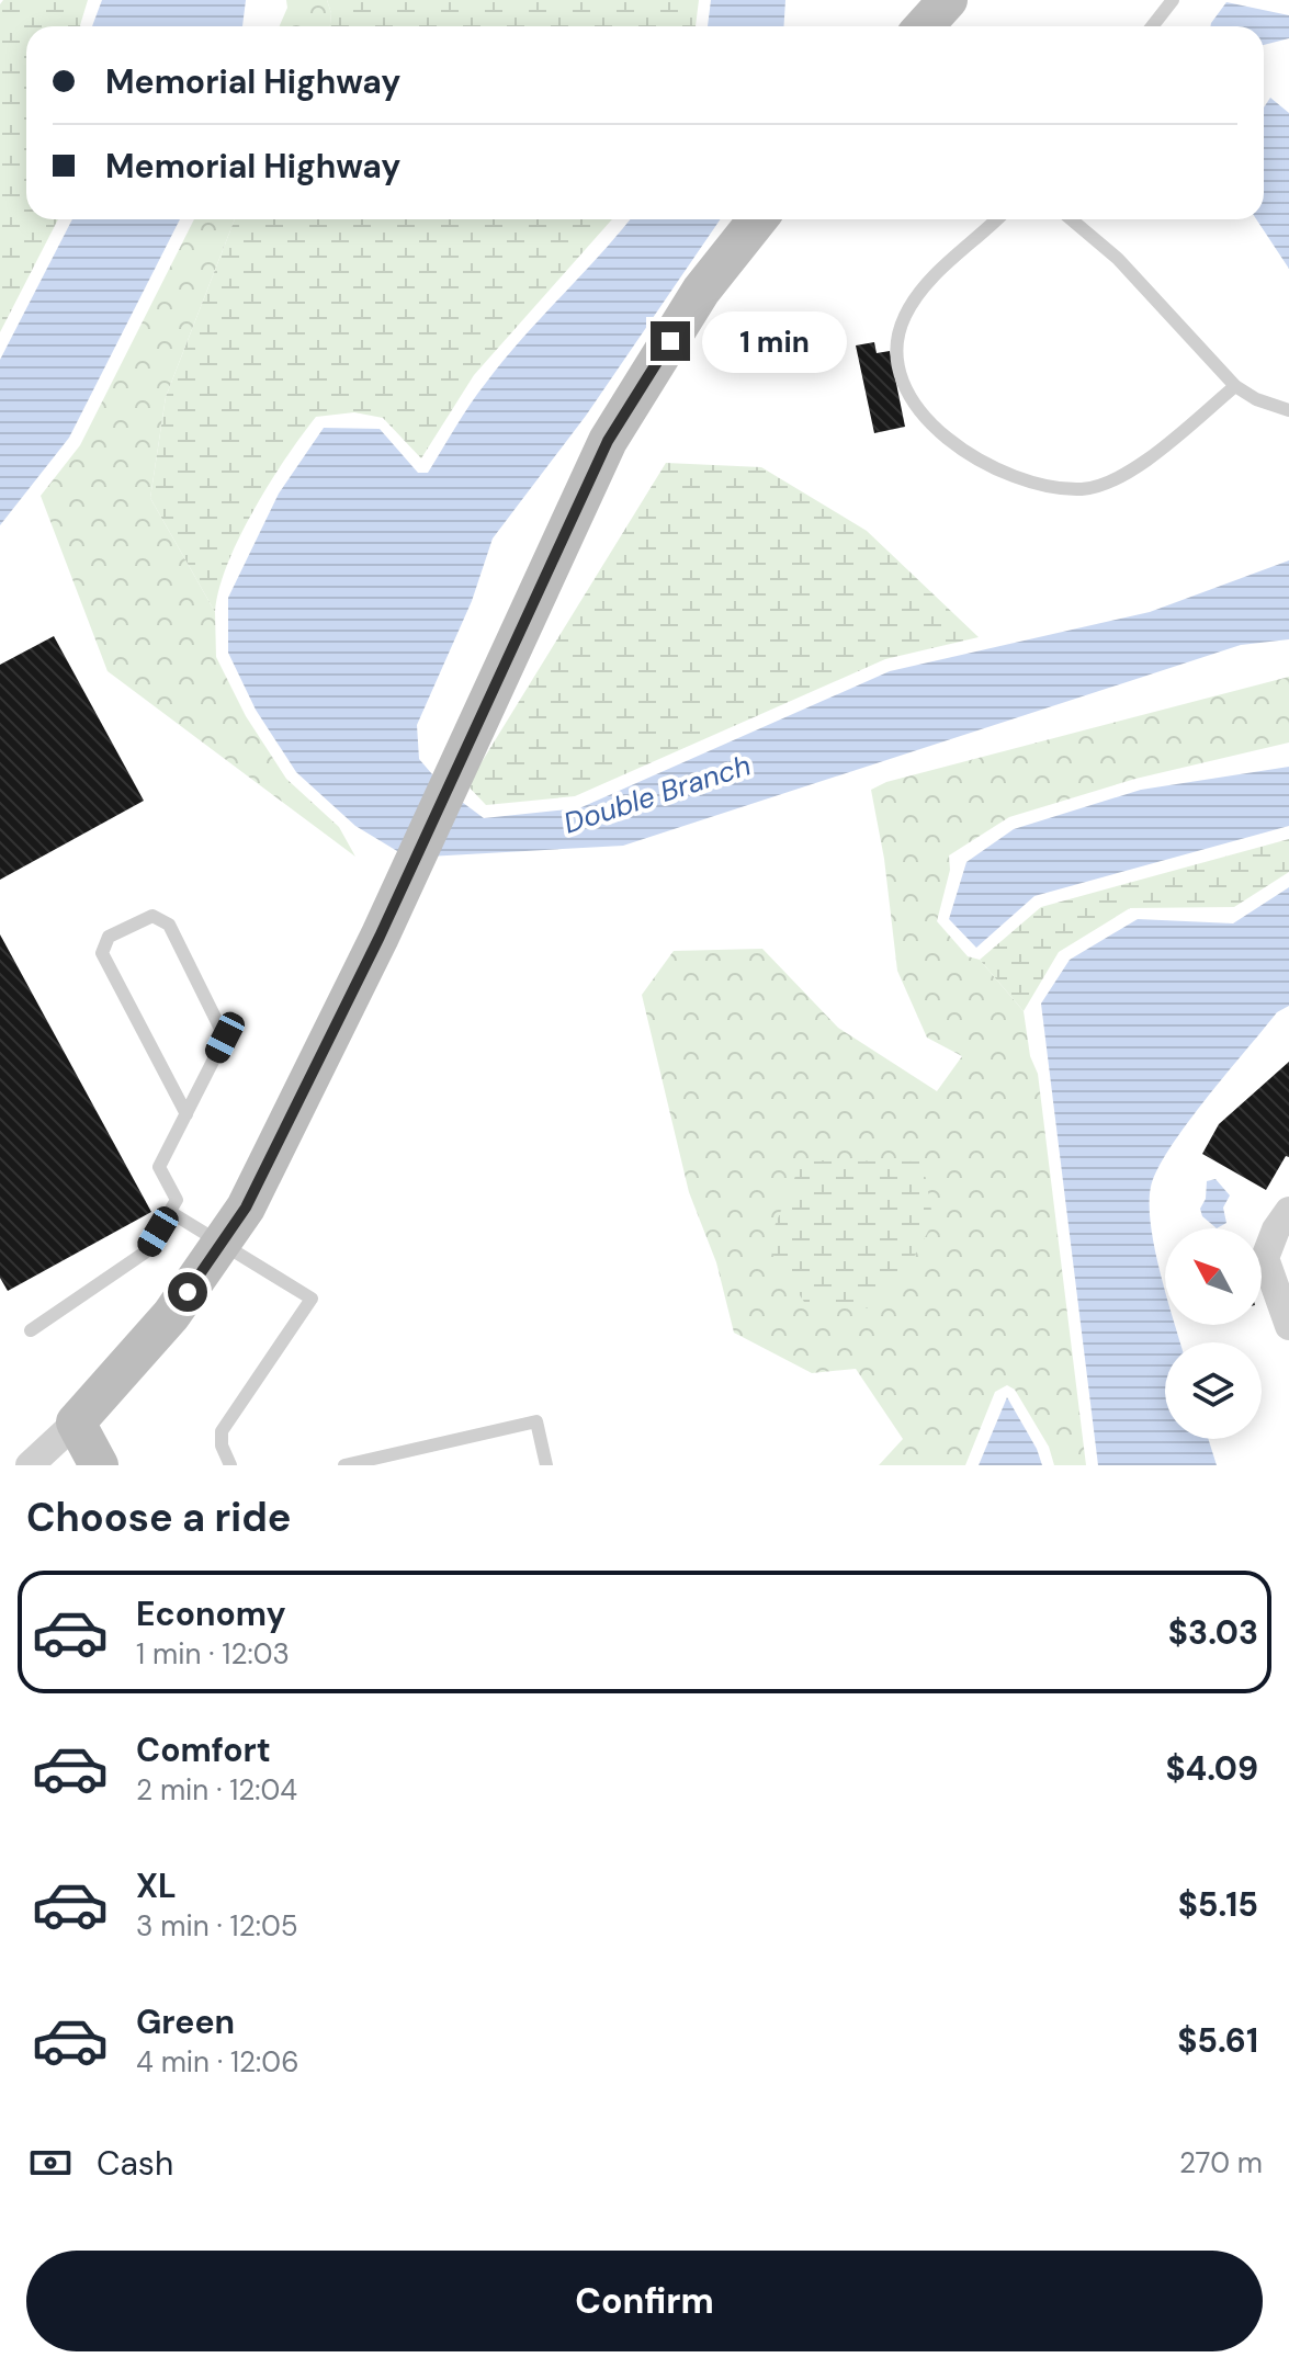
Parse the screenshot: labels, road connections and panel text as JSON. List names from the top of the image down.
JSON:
{
  "water": ["Double Branch"],
  "north": "top left",
  "page": {
    "banner": ["Memorial Highway", "Memorial Highway"],
    "bubble": "1 min",
    "heading": "Choose a ride",
    "list": [
      {
        "name": "Economy",
        "note": "1 min · 12:03",
        "value": "$3.03"
      },
      {
        "name": "Comfort",
        "note": "2 min · 12:04",
        "value": "$4.09"
      },
      {
        "name": "XL",
        "note": "3 min · 12:05",
        "value": "$5.15"
      },
      {
        "name": "Green",
        "note": "4 min · 12:06",
        "value": "$5.61"
      }
    ],
    "pay": ["Cash", "270 m"],
    "buttons": "Confirm"
  }
}
